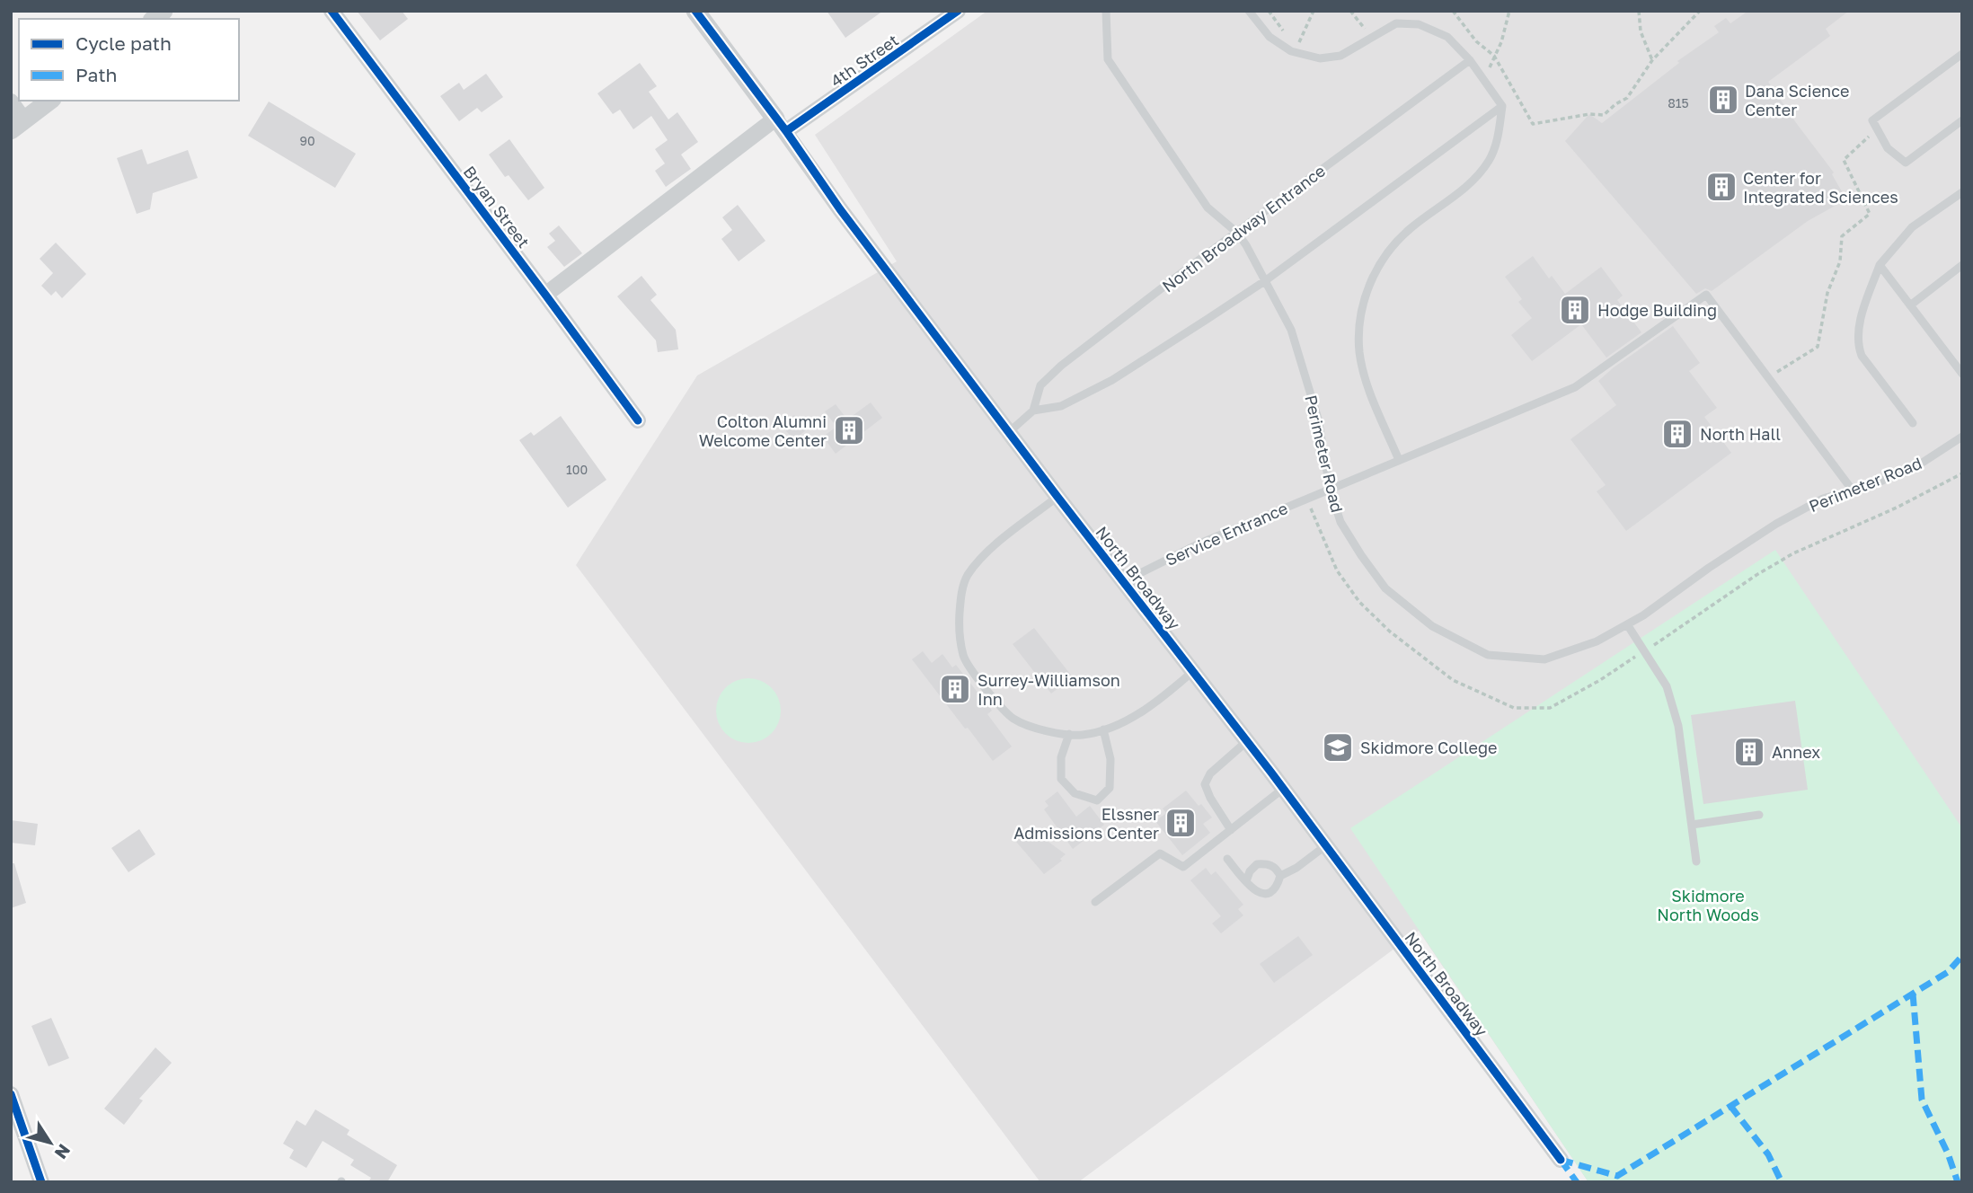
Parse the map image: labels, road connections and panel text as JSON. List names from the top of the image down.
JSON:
{
  "streets": {
    "street": ["4th Street", "Bryan Street", "North Broadway"],
    "lane": ["North Broadway Entrance", "Perimeter Road", "Service Entrance"]
  },
  "crossings": [
    ["4th Street", "Bryan Street"],
    ["4th Street", "North Broadway"],
    ["North Broadway Entrance", "Perimeter Road"],
    ["North Broadway Entrance", "North Broadway"],
    ["Perimeter Road", "Service Entrance"],
    ["Service Entrance", "North Broadway"]
  ],
  "parks": ["Skidmore North Woods"],
  "places": {
    "building": [
      "Dana Science Center",
      "Center for Integrated Sciences",
      "Hodge Building",
      "Colton Alumni Welcome Center",
      "North Hall",
      "Surrey-Williamson Inn",
      "Annex",
      "Elssner Admissions Center"
    ],
    "school or university": ["Skidmore College"]
  },
  "house_numbers": ["815", "90", "100"],
  "legend": ["Cycle path", "Path"],
  "north": "bottom right"
}
